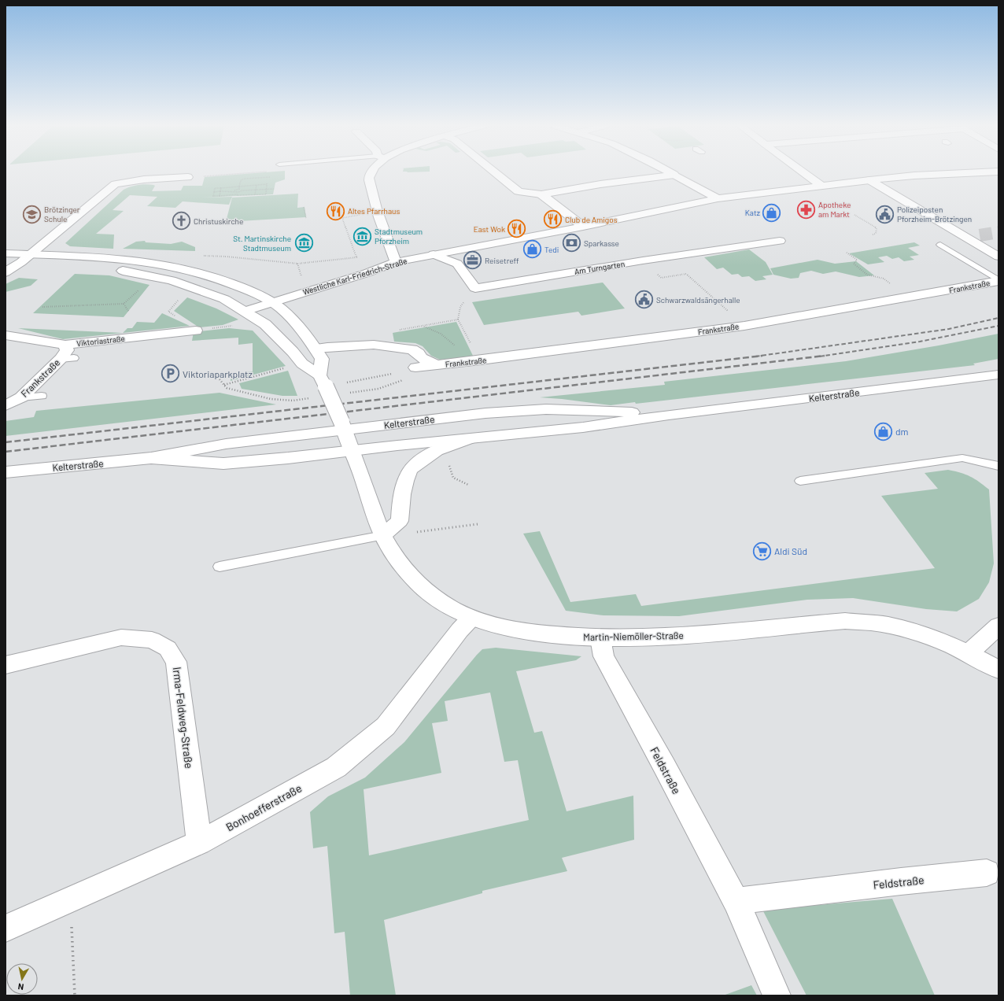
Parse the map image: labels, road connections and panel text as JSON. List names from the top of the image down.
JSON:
{
  "streets": {
    "street": [
      "Am Turngarten",
      "Westliche Karl-Friedrich-Straße",
      "Frankstraße",
      "Viktoriastraße",
      "Kelterstraße",
      "Martin-Niemöller-Straße",
      "Irma-Feldweg-Straße",
      "Feldstraße",
      "Bonhoefferstraße"
    ]
  },
  "crossings": [
    ["Am Turngarten", "Westliche Karl-Friedrich-Straße"],
    ["Frankstraße", "Viktoriastraße"],
    ["Kelterstraße", "Martin-Niemöller-Straße"],
    ["Martin-Niemöller-Straße", "Feldstraße"],
    ["Martin-Niemöller-Straße", "Bonhoefferstraße"],
    ["Irma-Feldweg-Straße", "Bonhoefferstraße"]
  ],
  "places": {
    "pharmacy": ["Apotheke am Markt"],
    "restaurant": ["Altes Pfarrhaus", "Club de Amigos", "East Wok"],
    "shop": ["Katz", "Tedi", "dm"],
    "school or university": ["Brötzinger Schule"],
    "public building": ["Polizeiposten Pforzheim-Brötzingen", "Schwarzwaldsängerhalle"],
    "church": ["Christuskirche"],
    "museum": ["Stadtmuseum Pforzheim", "St. Martinskirche Stadtmuseum"],
    "bank": ["Sparkasse"],
    "office": ["Reisetreff"],
    "parking": ["Viktoriaparkplatz"],
    "supermarket": ["Aldi Süd"]
  },
  "north": "bottom"
}
